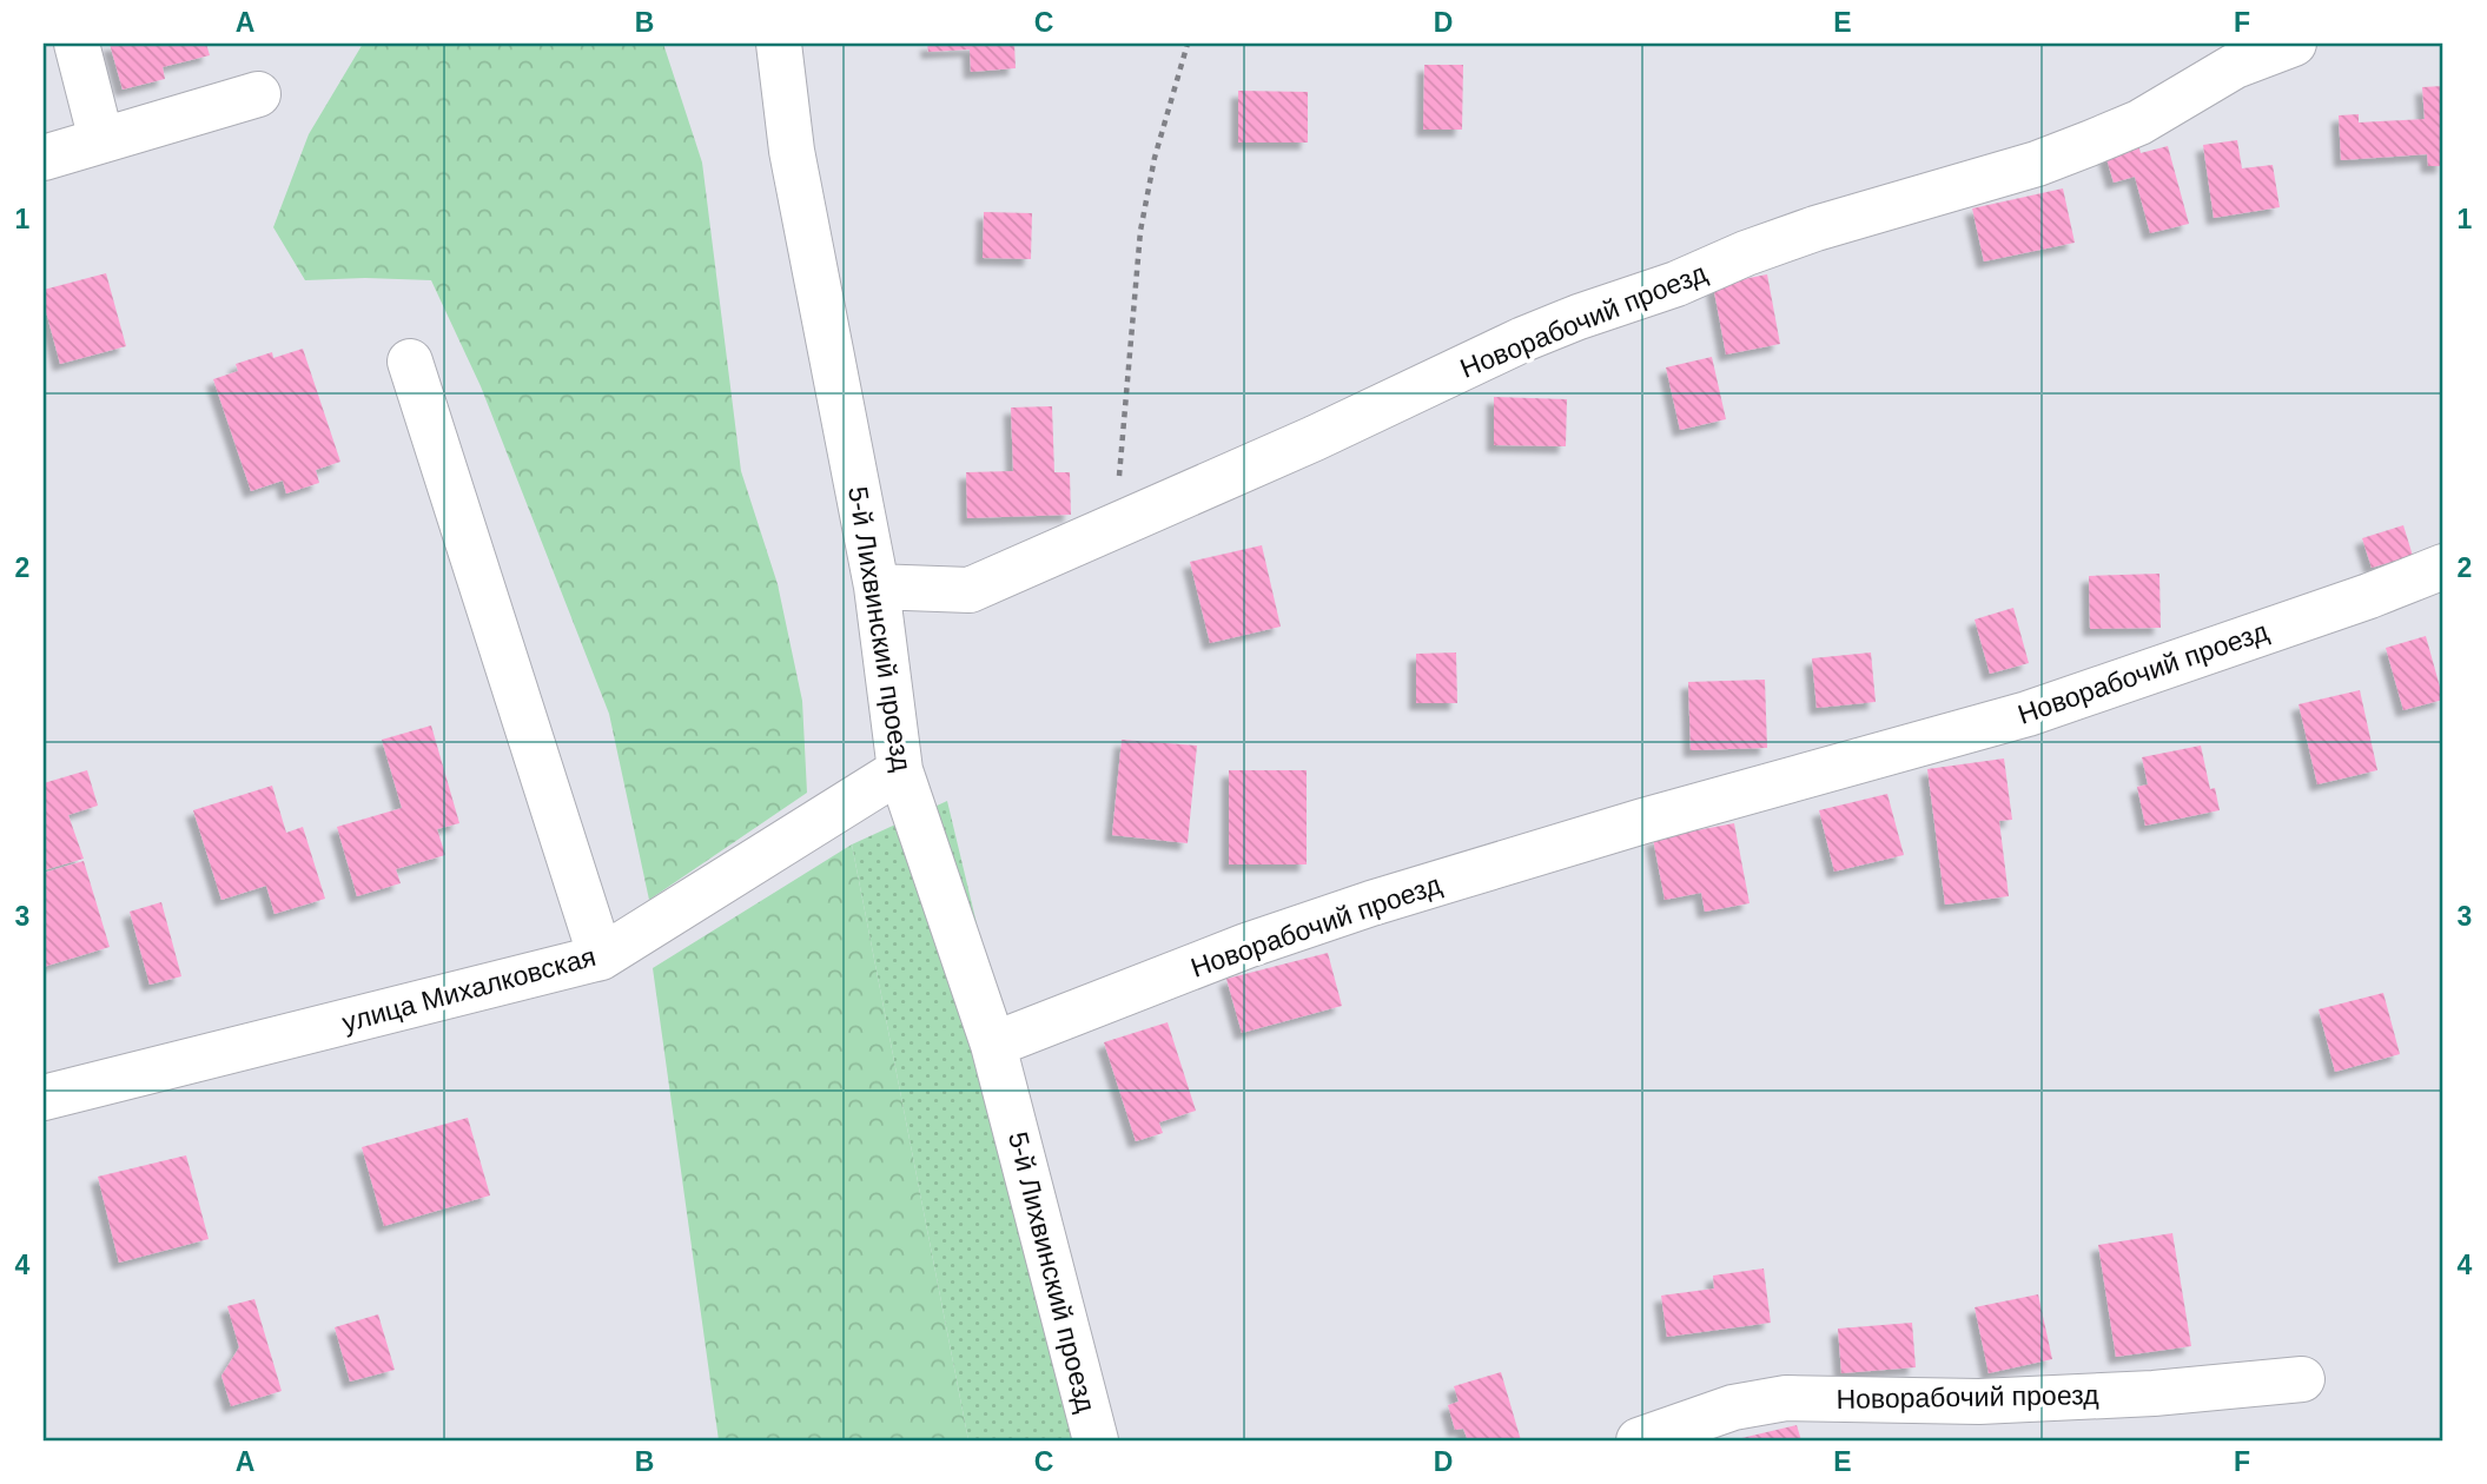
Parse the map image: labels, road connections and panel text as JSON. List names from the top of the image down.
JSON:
{
  "streets": {
    "street": ["Новорабочий проезд", "5-й Лихвинский проезд", "улица Михалковская"]
  },
  "crossings": [
    ["Новорабочий проезд", "5-й Лихвинский проезд"],
    ["5-й Лихвинский проезд", "улица Михалковская"]
  ],
  "grid": {
    "columns": [
      "A",
      "B",
      "C",
      "D",
      "E",
      "F"
    ],
    "rows": [
      "1",
      "2",
      "3",
      "4"
    ]
  }
}
